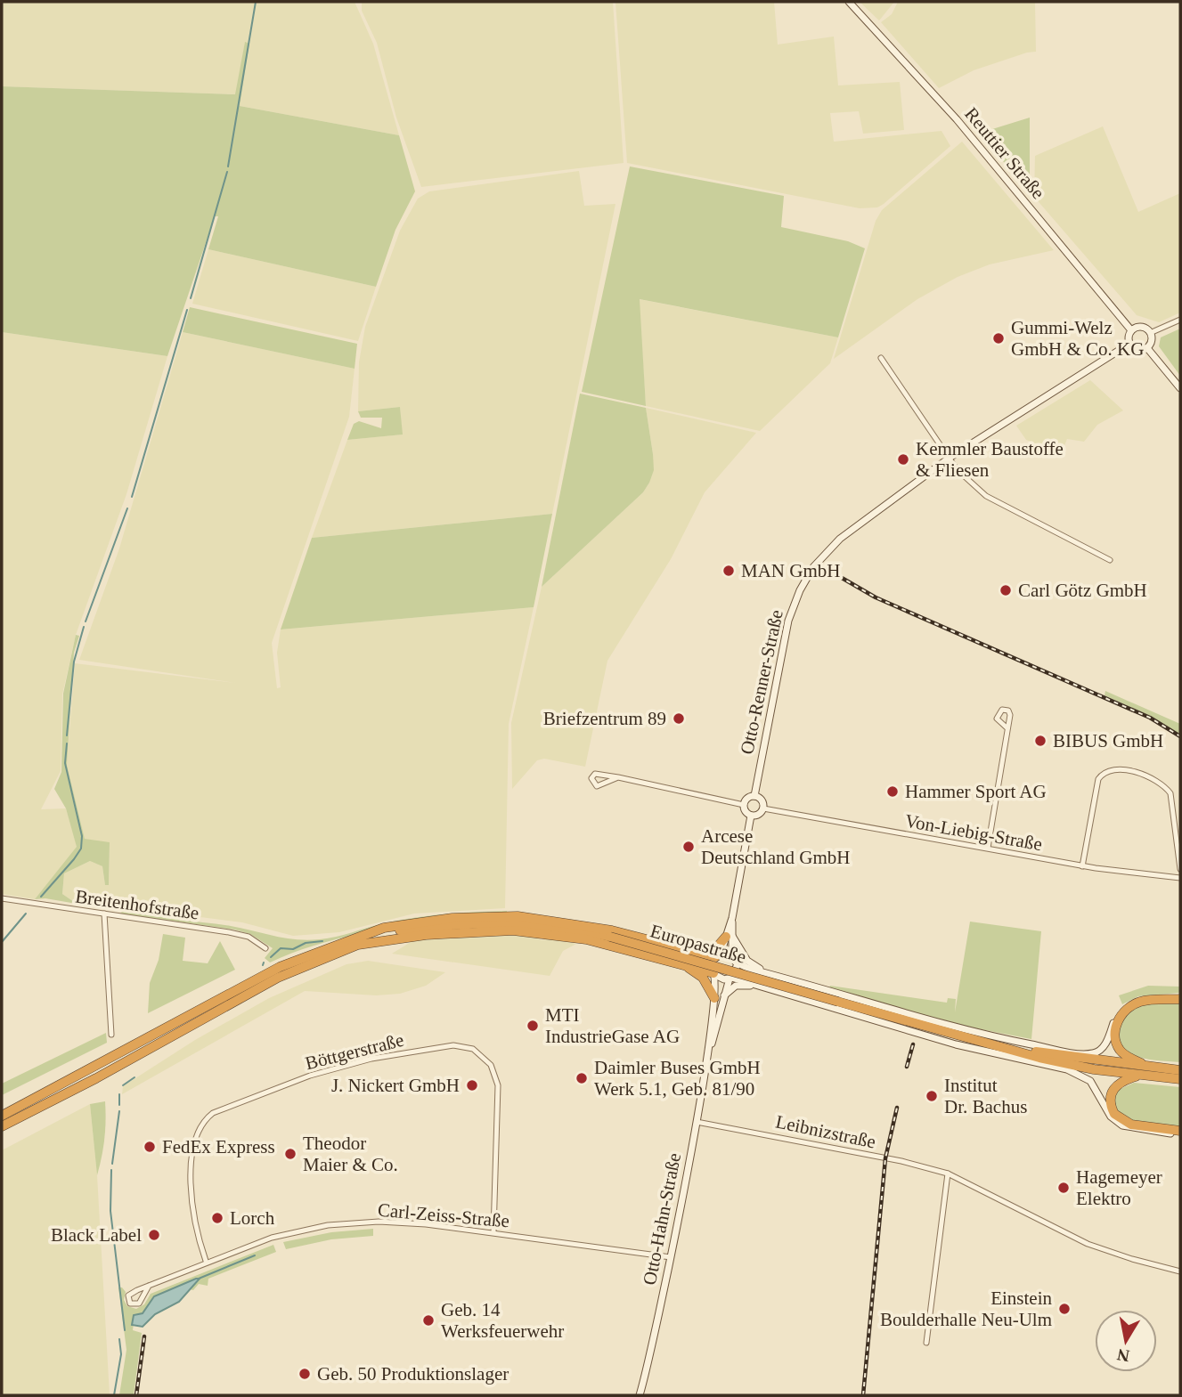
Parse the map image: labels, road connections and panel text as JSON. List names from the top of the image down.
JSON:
{
  "streets": {
    "highway": ["Europastraße"],
    "street": [
      "Reuttier Straße",
      "Otto-Renner-Straße",
      "Von-Liebig-Straße",
      "Breitenhofstraße",
      "Böttgerstraße",
      "Leibnizstraße",
      "Carl-Zeiss-Straße",
      "Otto-Hahn-Straße"
    ]
  },
  "crossings": [
    ["Reuttier Straße", "Otto-Renner-Straße"],
    ["Otto-Renner-Straße", "Von-Liebig-Straße"],
    ["Europastraße", "Otto-Hahn-Straße"],
    ["Böttgerstraße", "Carl-Zeiss-Straße"],
    ["Leibnizstraße", "Otto-Hahn-Straße"],
    ["Carl-Zeiss-Straße", "Otto-Hahn-Straße"]
  ],
  "places": [
    "Gummi-Welz GmbH & Co. KG",
    "Kemmler Baustoffe & Fliesen",
    "MAN GmbH",
    "Carl Götz GmbH",
    "Briefzentrum 89",
    "BIBUS GmbH",
    "Hammer Sport AG",
    "Arcese Deutschland GmbH",
    "MTI IndustrieGase AG",
    "Daimler Buses GmbH Werk 5.1, Geb. 81/90",
    "J. Nickert GmbH",
    "Institut Dr. Bachus",
    "FedEx Express",
    "Theodor Maier & Co.",
    "Hagemeyer Elektro",
    "Lorch",
    "Black Label",
    "Einstein Boulderhalle Neu-Ulm",
    "Geb. 14 Werksfeuerwehr",
    "Geb. 50 Produktionslager"
  ],
  "north": "bottom"
}
